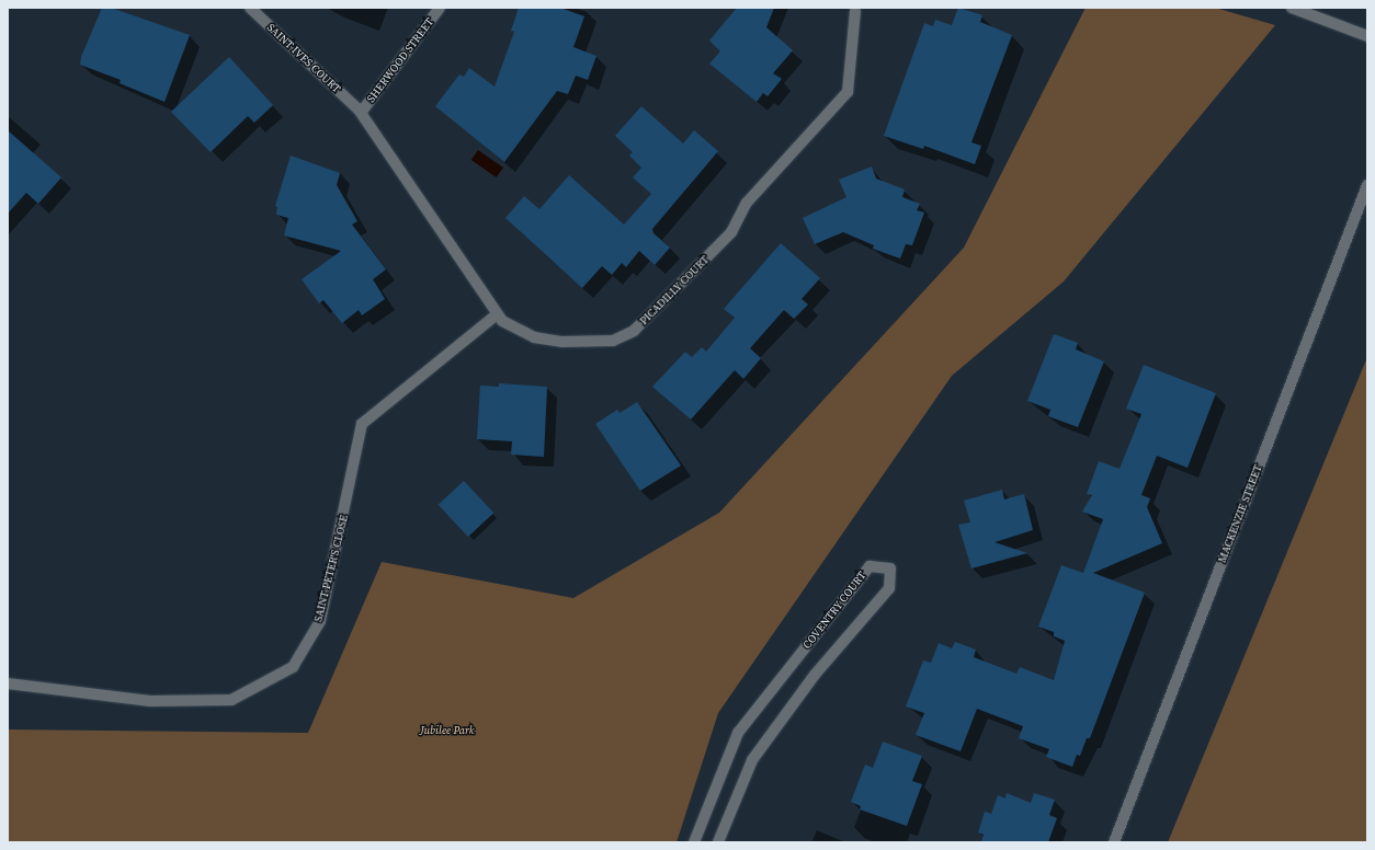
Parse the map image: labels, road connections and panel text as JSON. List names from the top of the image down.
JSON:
{
  "streets": {
    "street": [
      "SAINT IVES COURT",
      "SHERWOOD STREET",
      "PICADILLY COURT",
      "MACKENZIE STREET",
      "SAINT PETER'S CLOSE",
      "COVENTRY COURT"
    ]
  },
  "crossings": [
    ["SAINT IVES COURT", "SHERWOOD STREET"],
    ["SAINT IVES COURT", "PICADILLY COURT"],
    ["SHERWOOD STREET", "PICADILLY COURT"],
    ["PICADILLY COURT", "SAINT PETER'S CLOSE"]
  ],
  "parks": ["Jubilee Park"]
}
